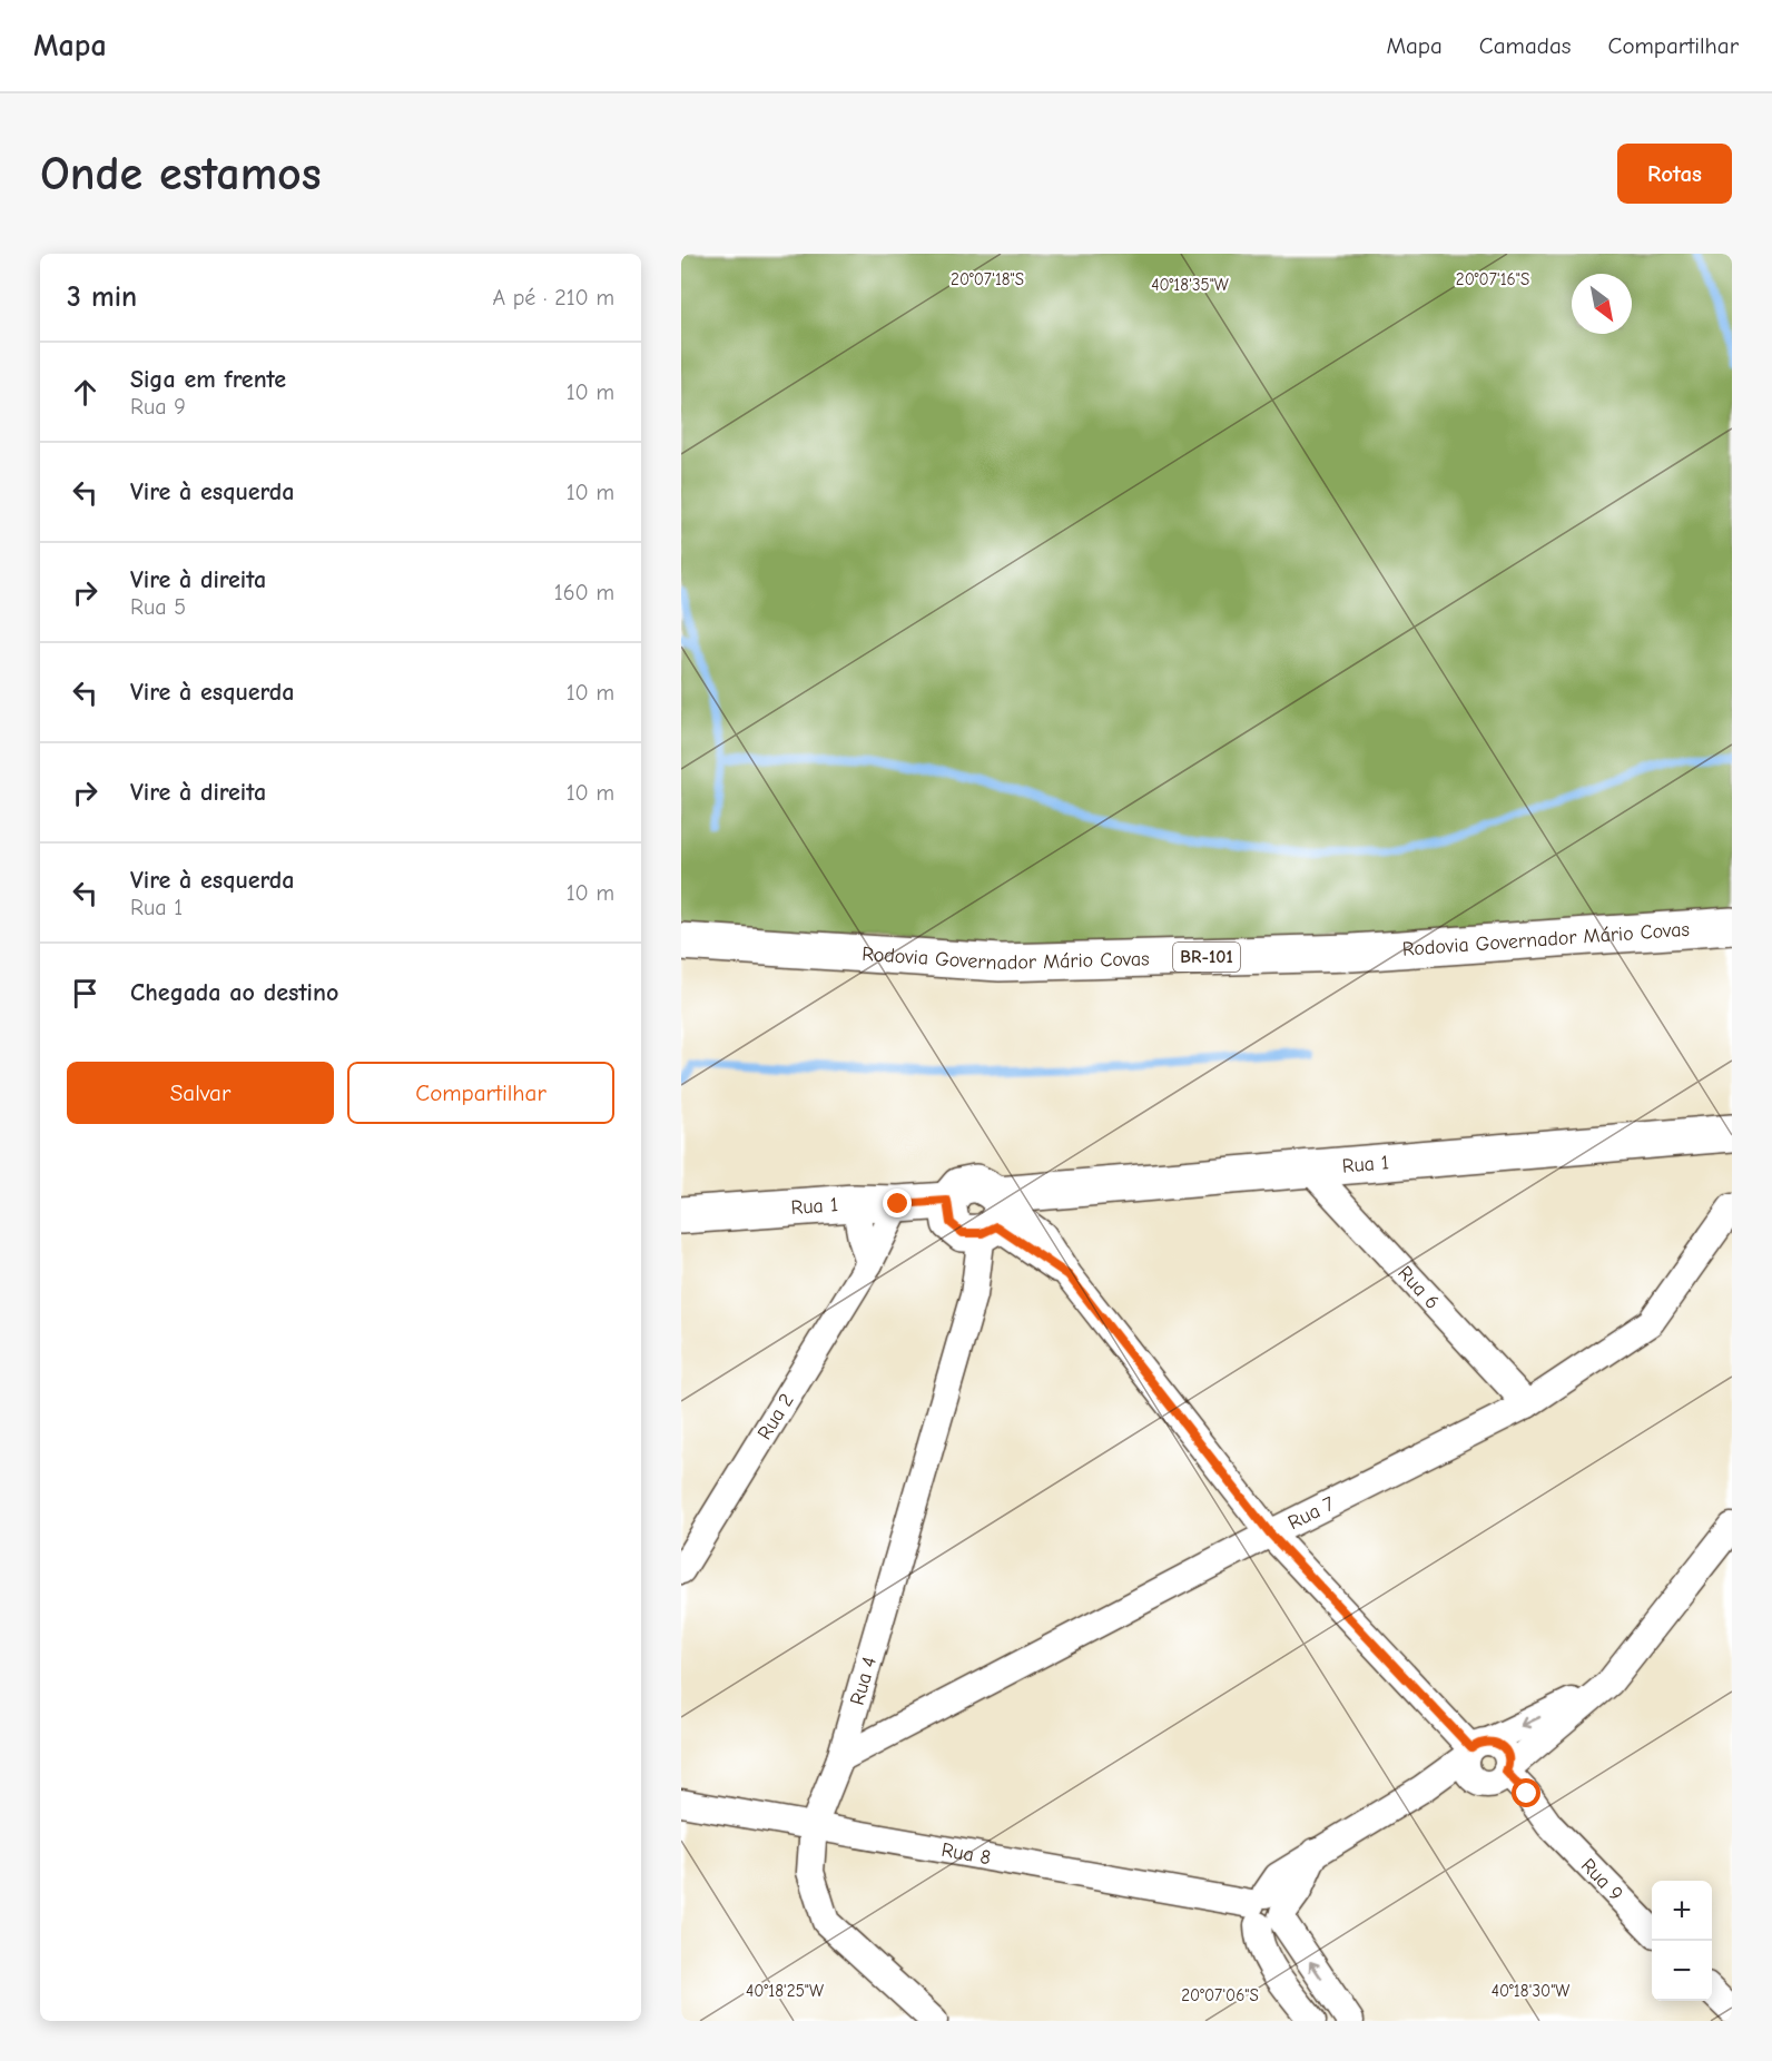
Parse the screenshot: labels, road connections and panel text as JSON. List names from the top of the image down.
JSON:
{
  "streets": {
    "street": [
      "Rodovia Governador Mário Covas",
      "BR-101",
      "Rua 1",
      "Rua 6",
      "Rua 2",
      "Rua 7",
      "Rua 4",
      "Rua 8",
      "Rua 9"
    ]
  },
  "crossings": [
    ["Rua 1", "Rua 6"],
    ["Rua 1", "Rua 2"],
    ["Rua 1", "Rua 4"],
    ["Rua 1", "Rua 9"],
    ["Rua 6", "Rua 7"],
    ["Rua 7", "Rua 4"],
    ["Rua 7", "Rua 9"],
    ["Rua 4", "Rua 8"],
    ["Rua 4", "Rua 9"]
  ],
  "north": "bottom right",
  "page": {
    "header": "Mapa",
    "nav": ["Mapa", "Camadas", "Compartilhar"],
    "buttons": [
      "Rotas",
      ["Salvar", "Compartilhar"]
    ],
    "title": "Onde estamos",
    "heading": ["3 min", "A pé · 210 m"],
    "list": [
      ["Siga em frente", "Rua 9", "10 m"],
      ["Vire à esquerda", "10 m"],
      ["Vire à direita", "Rua 5", "160 m"],
      ["Vire à esquerda", "10 m"],
      ["Vire à direita", "10 m"],
      ["Vire à esquerda", "Rua 1", "10 m"],
      "Chegada ao destino"
    ],
    "map_buttons": ["+", "−"]
  },
  "coordinates": [
    "20°07'18\"S",
    "20°07'16\"S",
    "40°18'35\"W",
    "40°18'25\"W",
    "40°18'30\"W",
    "20°07'06\"S"
  ]
}
